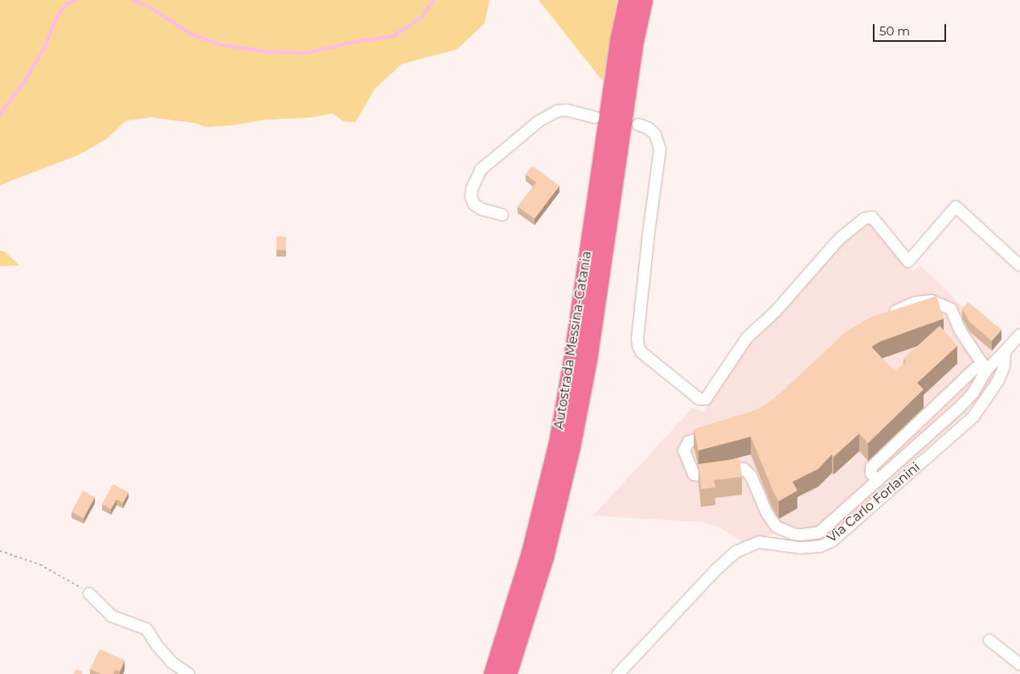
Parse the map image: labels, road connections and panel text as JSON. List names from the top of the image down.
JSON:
{
  "streets": {
    "highway": ["Autostrada Messina-Catania"],
    "street": ["Via Carlo Forlanini"]
  },
  "scale_bar": "50 m"
}
